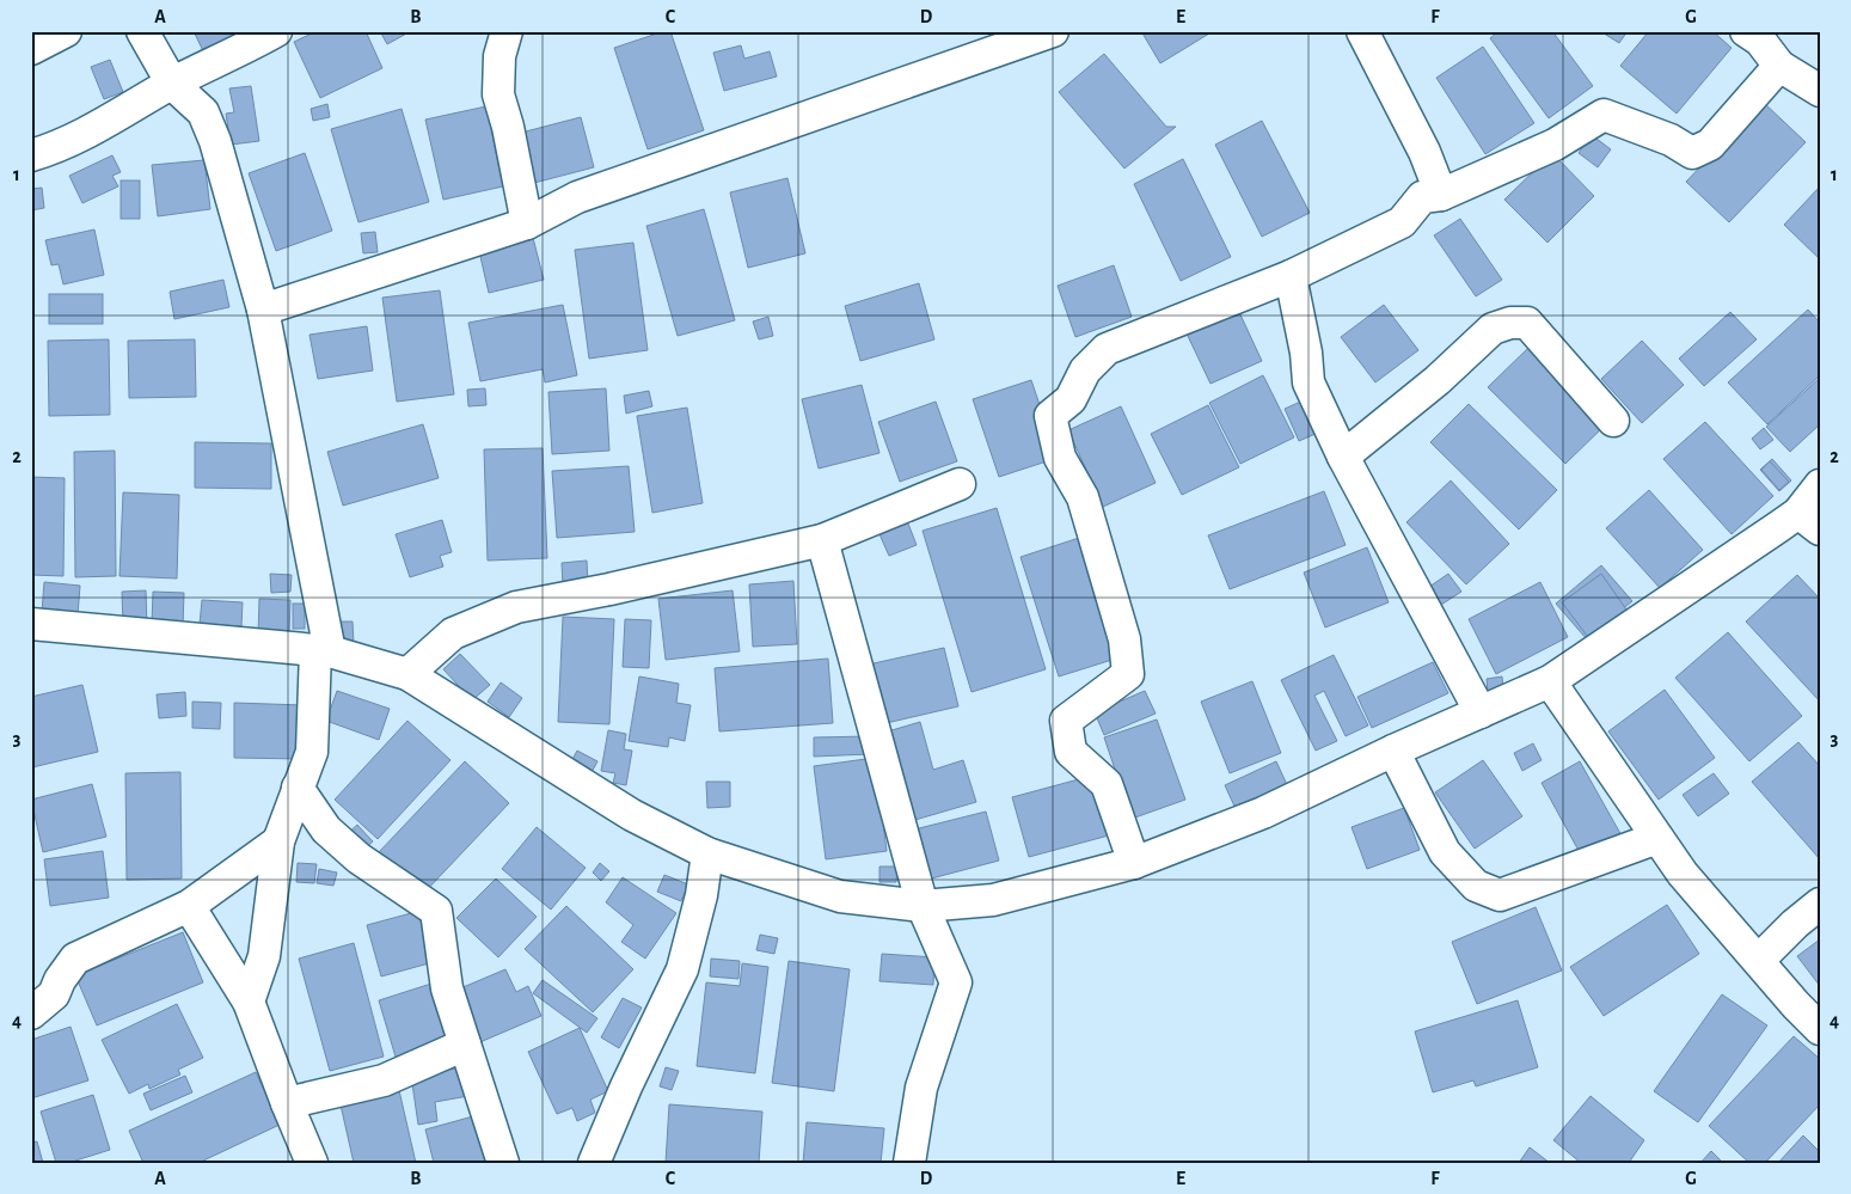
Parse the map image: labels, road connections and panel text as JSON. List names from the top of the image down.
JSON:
{
  "grid": {
    "columns": [
      "A",
      "B",
      "C",
      "D",
      "E",
      "F",
      "G"
    ],
    "rows": [
      "1",
      "2",
      "3",
      "4"
    ]
  }
}
